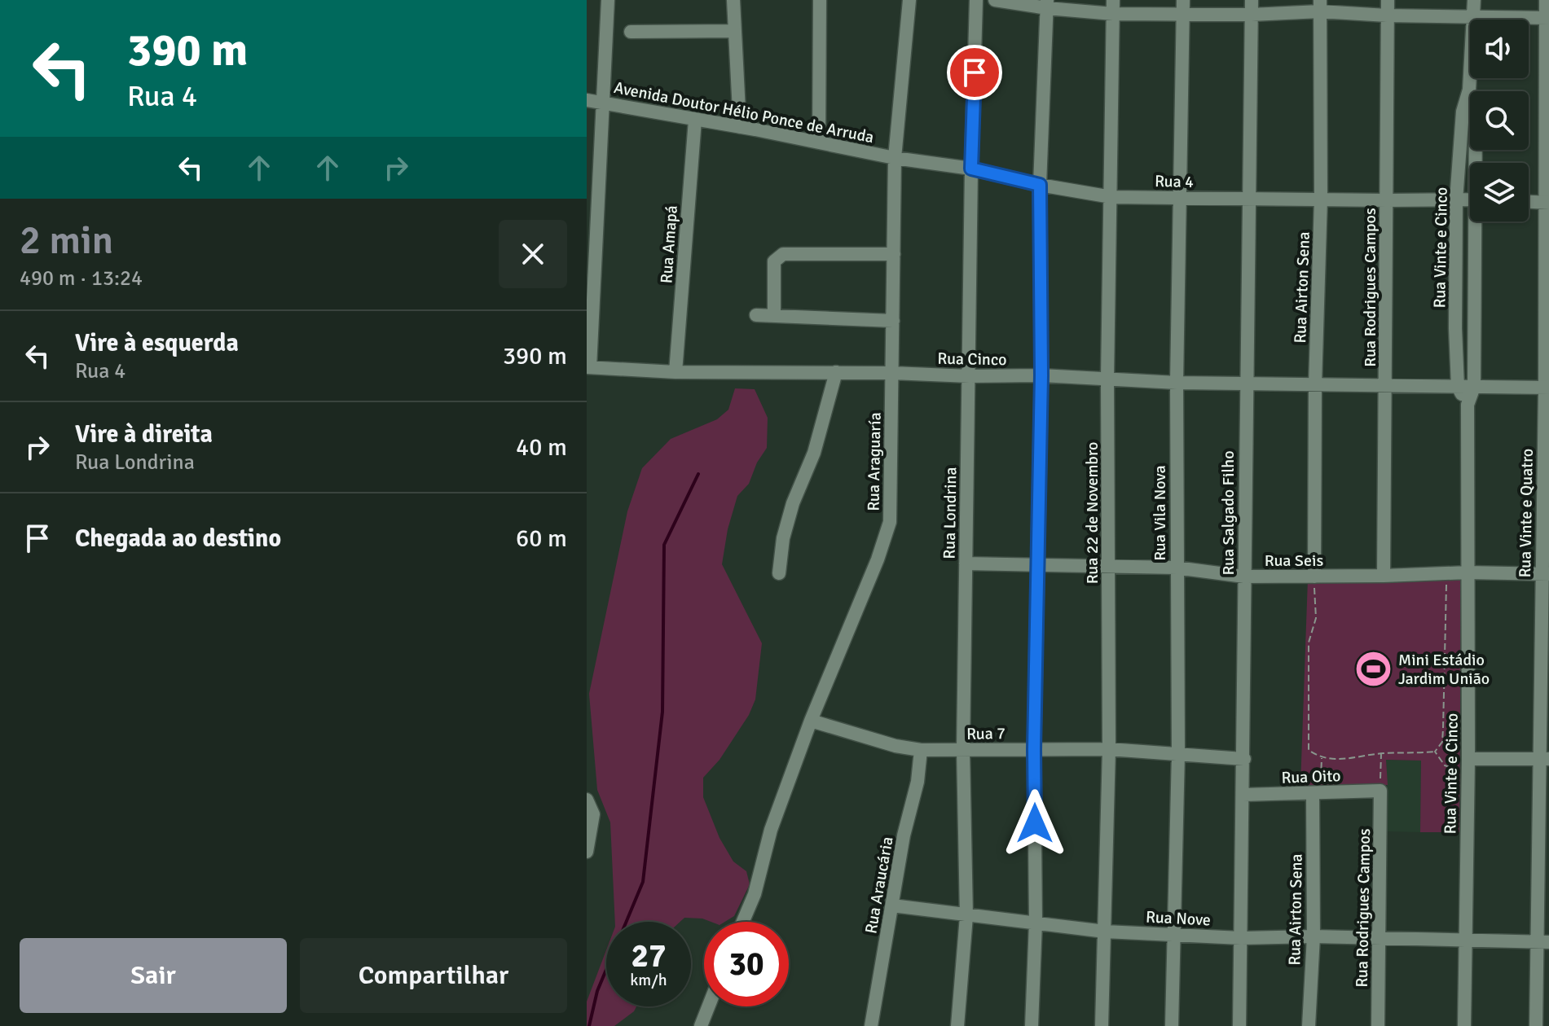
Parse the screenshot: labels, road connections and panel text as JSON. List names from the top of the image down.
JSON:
{
  "streets": {
    "street": [
      "Avenida Doutor Hélio Ponce de Arruda",
      "Rua 4",
      "Rua Amapá",
      "Rua Vinte e Cinco",
      "Rua Airton Sena",
      "Rua Rodrigues Campos",
      "Rua Cinco",
      "Rua Araguaría",
      "Rua Londrina",
      "Rua 22 de Novembro",
      "Rua Vila Nova",
      "Rua Salgado Filho",
      "Rua Vinte e Quatro",
      "Rua Seis",
      "Rua 7",
      "Rua Oito",
      "Rua Araucária",
      "Rua Nove"
    ]
  },
  "crossings": [
    ["Avenida Doutor Hélio Ponce de Arruda", "Rua 4"],
    ["Avenida Doutor Hélio Ponce de Arruda", "Rua Amapá"],
    ["Avenida Doutor Hélio Ponce de Arruda", "Rua Araguaría"],
    ["Rua 4", "Rua Vinte e Cinco"],
    ["Rua 4", "Rua Airton Sena"],
    ["Rua 4", "Rua Rodrigues Campos"],
    ["Rua 4", "Rua Araguaría"],
    ["Rua 4", "Rua Londrina"],
    ["Rua 4", "Rua 22 de Novembro"],
    ["Rua 4", "Rua Vila Nova"],
    ["Rua 4", "Rua Salgado Filho"],
    ["Rua Amapá", "Rua Cinco"],
    ["Rua Vinte e Cinco", "Rua Cinco"],
    ["Rua Vinte e Cinco", "Rua Seis"],
    ["Rua Vinte e Cinco", "Rua Nove"],
    ["Rua Airton Sena", "Rua Cinco"],
    ["Rua Airton Sena", "Rua Seis"],
    ["Rua Airton Sena", "Rua Oito"],
    ["Rua Airton Sena", "Rua Nove"],
    ["Rua Rodrigues Campos", "Rua Cinco"],
    ["Rua Rodrigues Campos", "Rua Seis"],
    ["Rua Rodrigues Campos", "Rua Oito"],
    ["Rua Rodrigues Campos", "Rua Nove"],
    ["Rua Cinco", "Rua Araguaría"],
    ["Rua Cinco", "Rua Londrina"],
    ["Rua Cinco", "Rua 22 de Novembro"],
    ["Rua Cinco", "Rua Vila Nova"],
    ["Rua Cinco", "Rua Salgado Filho"],
    ["Rua Cinco", "Rua Vinte e Quatro"],
    ["Rua Araguaría", "Rua 7"],
    ["Rua Londrina", "Rua Seis"],
    ["Rua Londrina", "Rua 7"],
    ["Rua Londrina", "Rua Nove"],
    ["Rua 22 de Novembro", "Rua Seis"],
    ["Rua 22 de Novembro", "Rua 7"],
    ["Rua 22 de Novembro", "Rua Nove"],
    ["Rua Vila Nova", "Rua Seis"],
    ["Rua Vila Nova", "Rua 7"],
    ["Rua Vila Nova", "Rua Nove"],
    ["Rua Salgado Filho", "Rua Seis"],
    ["Rua Salgado Filho", "Rua 7"],
    ["Rua Salgado Filho", "Rua Oito"],
    ["Rua Salgado Filho", "Rua Nove"],
    ["Rua Vinte e Quatro", "Rua Seis"],
    ["Rua Vinte e Quatro", "Rua Nove"],
    ["Rua 7", "Rua Araucária"],
    ["Rua Araucária", "Rua Nove"]
  ],
  "places": {
    "sports": ["Mini Estádio Jardim União"]
  },
  "page": {
    "turn": ["390 m", "Rua 4"],
    "heading": ["2 min", "490 m · 13:24"],
    "list": [
      {
        "name": "Vire à esquerda",
        "note": "Rua 4",
        "value": "390 m"
      },
      {
        "name": "Vire à direita",
        "note": "Rua Londrina",
        "value": "40 m"
      },
      {
        "name": "Chegada ao destino",
        "value": "60 m"
      }
    ],
    "speed": "27 km/h",
    "limit": "30",
    "buttons": ["Sair", "Compartilhar"]
  }
}
